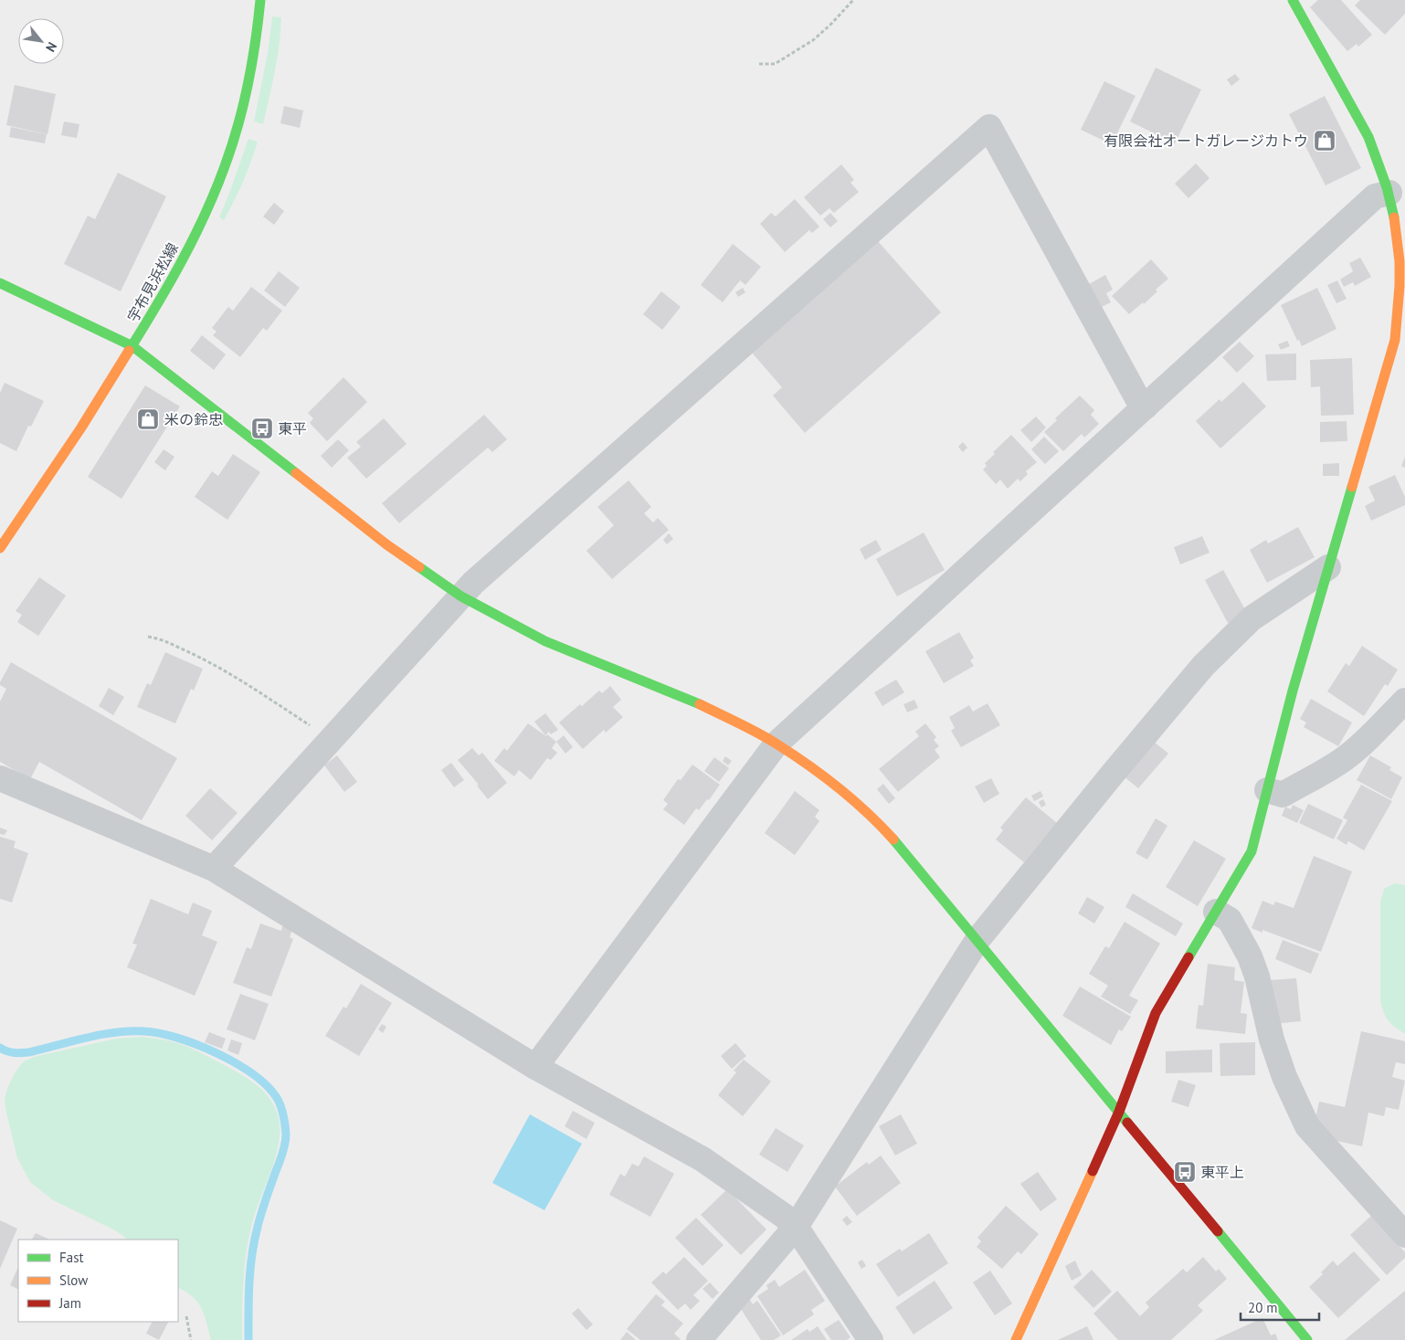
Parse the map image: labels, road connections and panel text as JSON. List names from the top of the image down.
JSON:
{
  "streets": {
    "street": ["宇布見浜松線"]
  },
  "places": {
    "shop": ["有限会社オートガレージカトウ", "米の鈴忠"],
    "bus stop": ["東平", "東平上"]
  },
  "legend": ["Fast", "Slow", "Jam"],
  "scale_bar": "20 m",
  "north": "bottom right"
}
